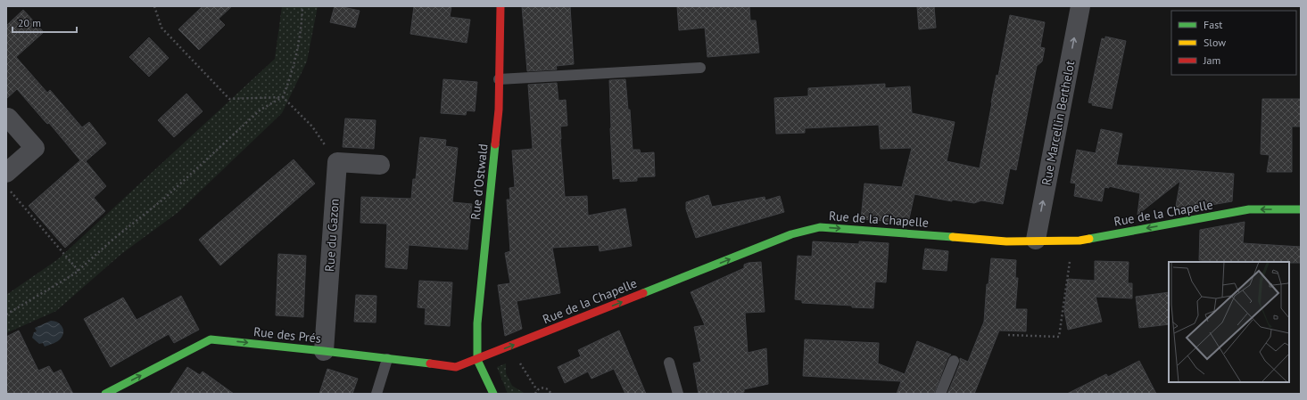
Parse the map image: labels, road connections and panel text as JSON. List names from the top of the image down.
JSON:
{
  "streets": {
    "street": [
      "Rue Marcellin Berthelot",
      "Rue d'Ostwald",
      "Rue de la Chapelle",
      "Rue du Gazon",
      "Rue des Prés"
    ]
  },
  "crossings": [
    ["Rue Marcellin Berthelot", "Rue de la Chapelle"],
    ["Rue d'Ostwald", "Rue de la Chapelle"],
    ["Rue d'Ostwald", "Rue des Prés"],
    ["Rue de la Chapelle", "Rue des Prés"],
    ["Rue du Gazon", "Rue des Prés"]
  ],
  "one_way": ["Rue Marcellin Berthelot", "Rue des Prés"],
  "legend": ["Fast", "Slow", "Jam"],
  "scale_bar": "20 m"
}
